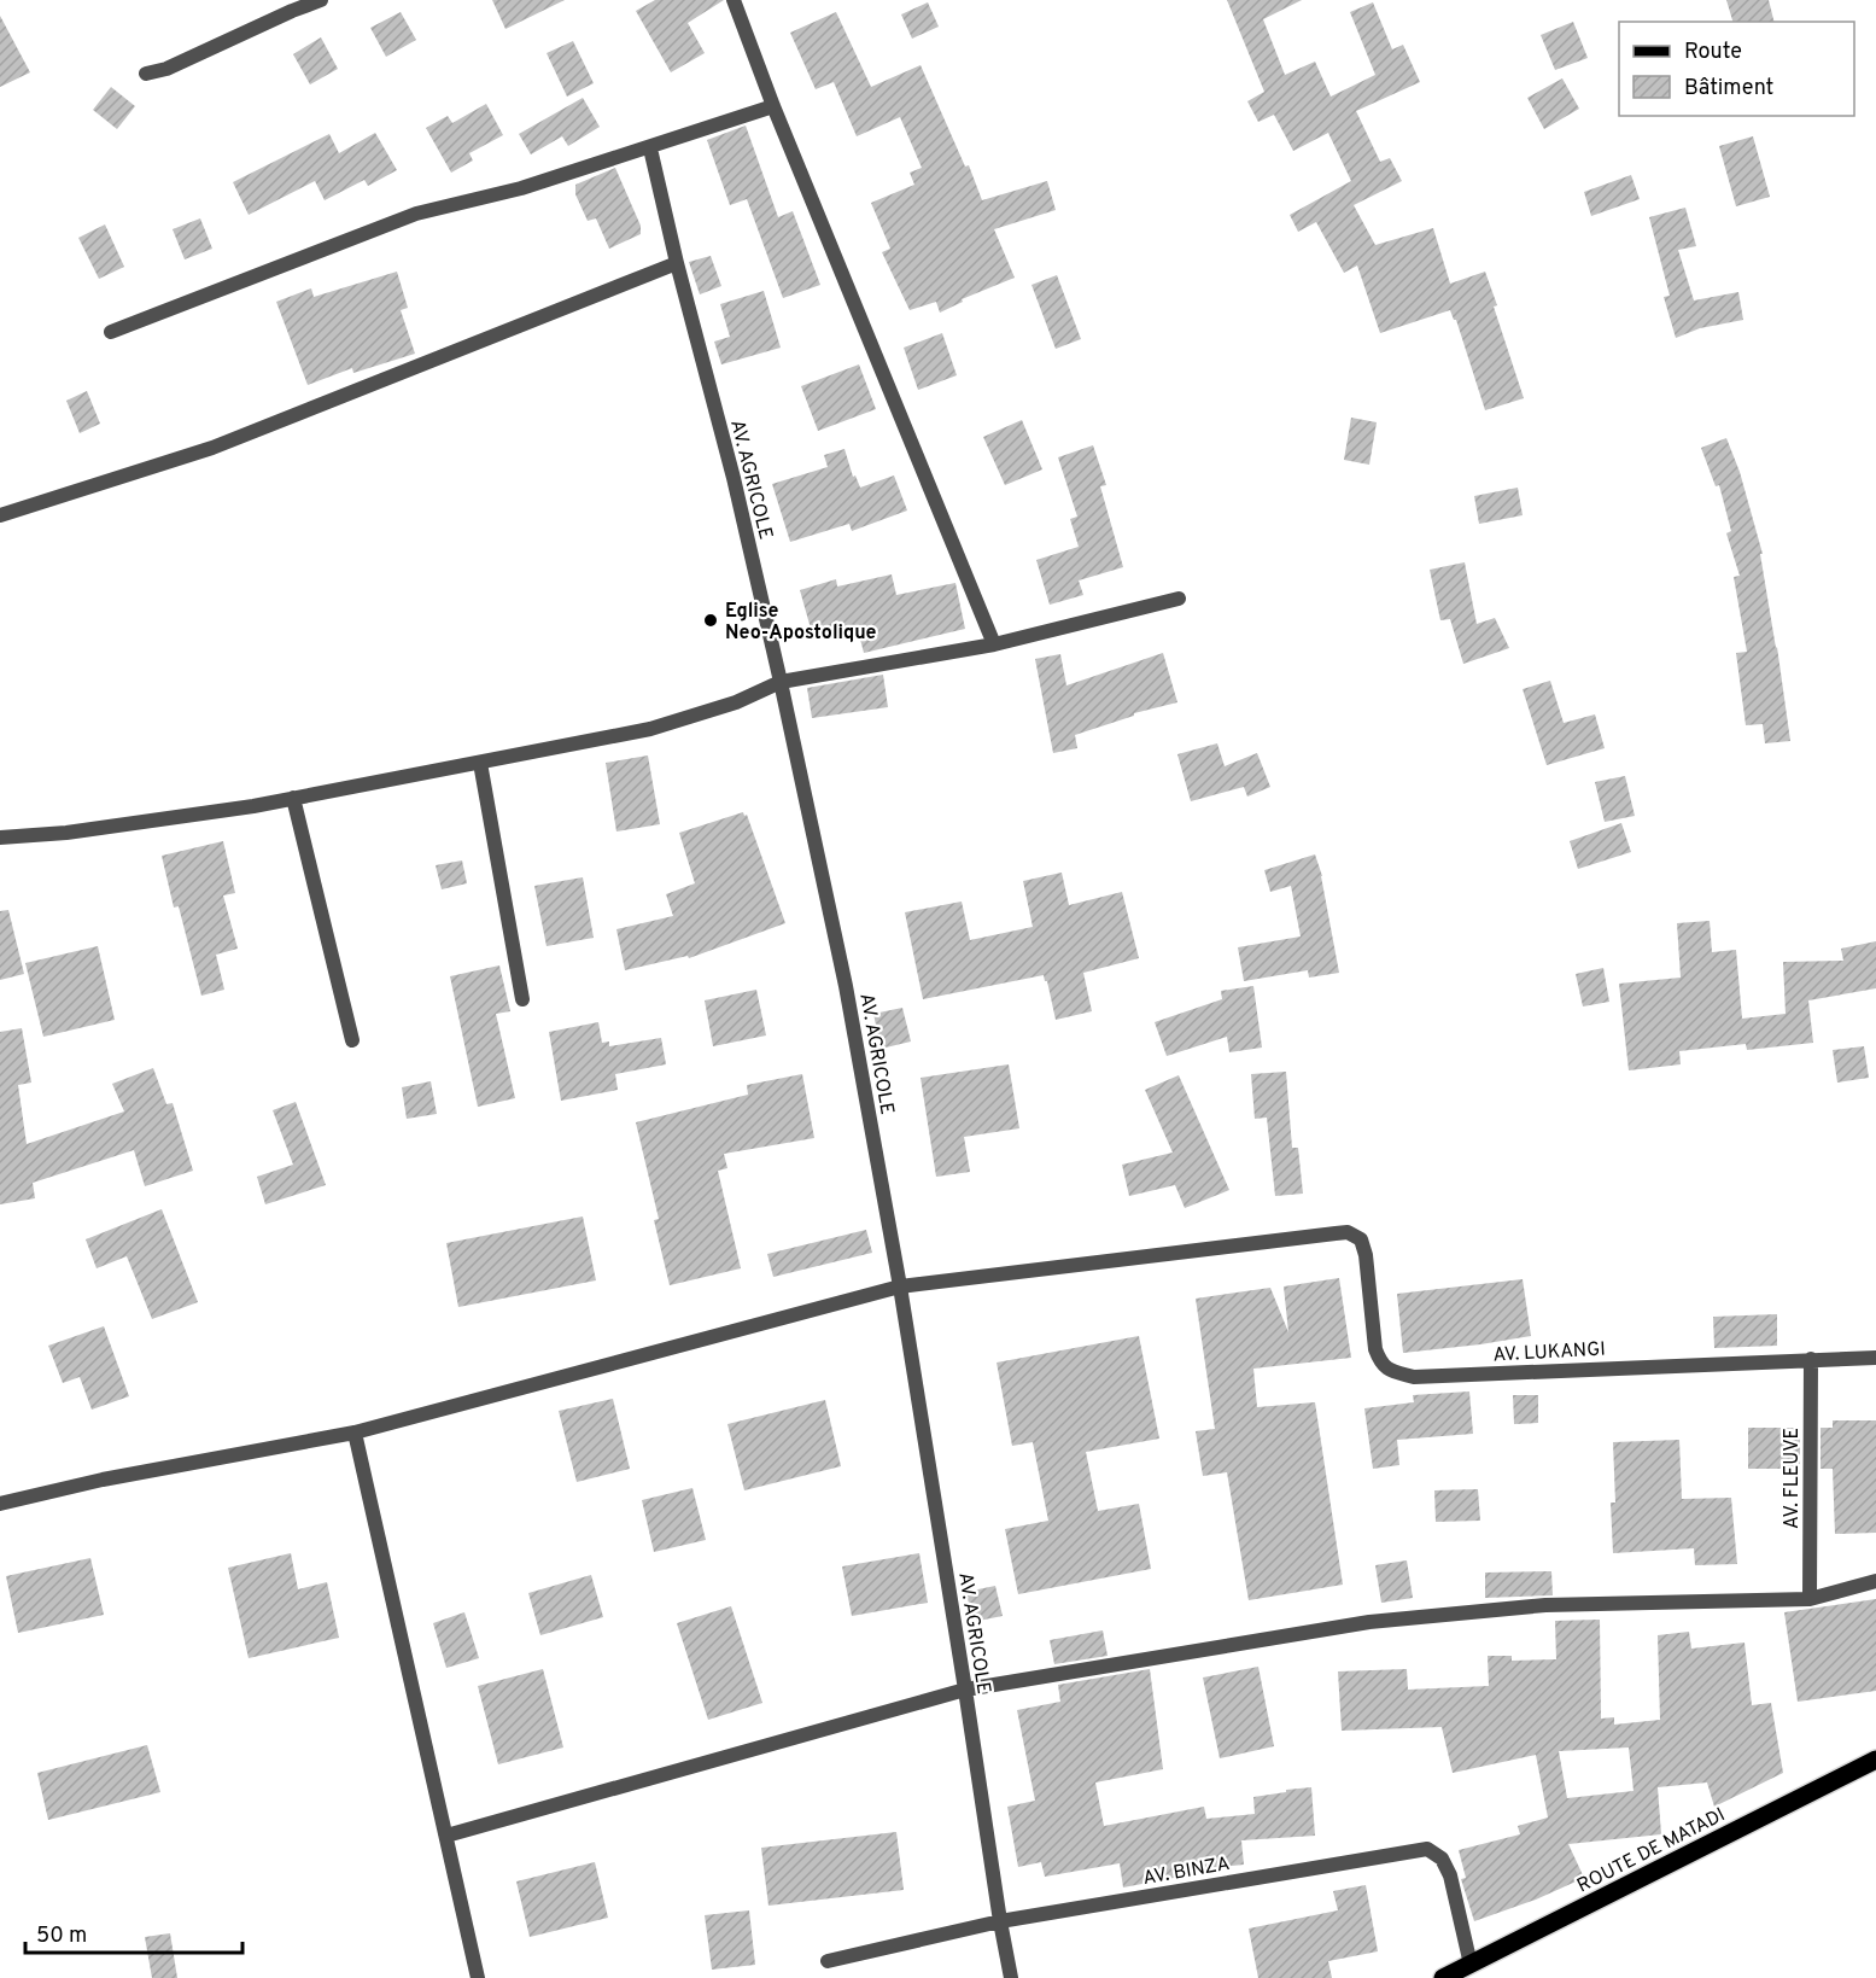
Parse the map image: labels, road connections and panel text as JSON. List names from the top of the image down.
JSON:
{
  "streets": {
    "main road": ["ROUTE DE MATADI"],
    "street": [
      "AV. AGRICOLE",
      "AV. LUKANGI",
      "AV. FLEUVE",
      "AV. BINZA"
    ]
  },
  "crossings": [
    ["AV. AGRICOLE", "AV. LUKANGI"],
    ["AV. AGRICOLE", "AV. BINZA"],
    ["AV. LUKANGI", "AV. FLEUVE"],
    ["ROUTE DE MATADI", "AV. BINZA"]
  ],
  "places": ["Eglise Neo-Apostolique"],
  "legend": ["Route", "Bâtiment"],
  "scale_bar": "50 m"
}
